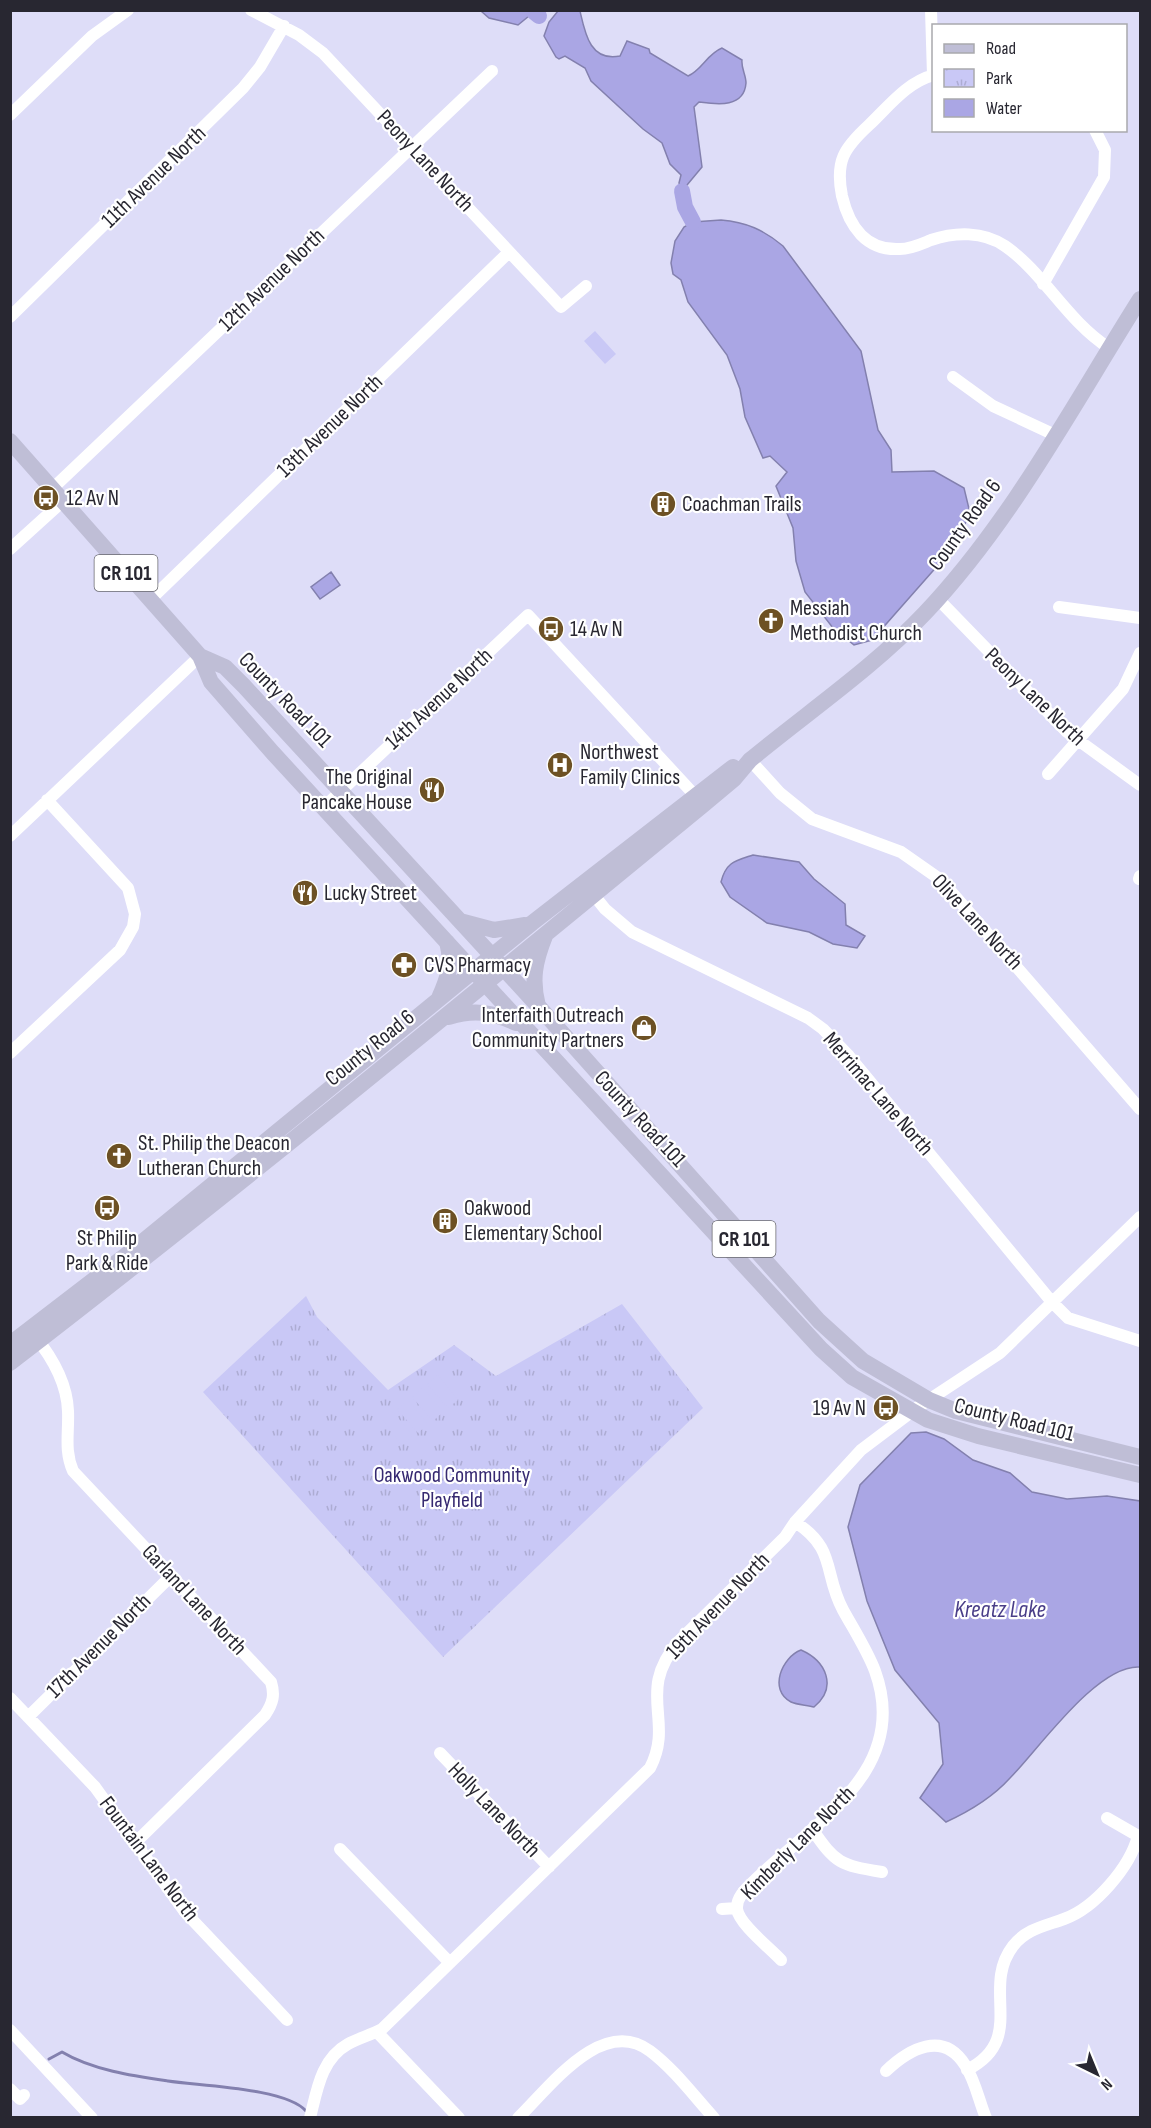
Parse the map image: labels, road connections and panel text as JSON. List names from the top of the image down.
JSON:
{
  "streets": {
    "main road": ["County Road 6", "CR 101", "County Road 101"],
    "street": [
      "Peony Lane North",
      "11th Avenue North",
      "12th Avenue North",
      "13th Avenue North",
      "14th Avenue North",
      "Olive Lane North",
      "Merrimac Lane North",
      "Garland Lane North",
      "19th Avenue North",
      "17th Avenue North",
      "Holly Lane North",
      "Kimberly Lane North",
      "Fountain Lane North"
    ]
  },
  "crossings": [
    ["Peony Lane North", "11th Avenue North"],
    ["Peony Lane North", "12th Avenue North"],
    ["Peony Lane North", "13th Avenue North"],
    ["Peony Lane North", "County Road 6"],
    ["12th Avenue North", "County Road 101"],
    ["13th Avenue North", "County Road 101"],
    ["County Road 6", "14th Avenue North"],
    ["County Road 6", "County Road 101"],
    ["County Road 6", "Olive Lane North"],
    ["County Road 6", "Merrimac Lane North"],
    ["County Road 6", "Garland Lane North"],
    ["14th Avenue North", "County Road 101"],
    ["County Road 101", "19th Avenue North"],
    ["Merrimac Lane North", "19th Avenue North"],
    ["Garland Lane North", "17th Avenue North"],
    ["Garland Lane North", "Fountain Lane North"],
    ["19th Avenue North", "Holly Lane North"],
    ["19th Avenue North", "Kimberly Lane North"],
    ["17th Avenue North", "Fountain Lane North"]
  ],
  "water": ["Kreatz Lake"],
  "parks": ["Oakwood Community Playfield"],
  "places": {
    "bus stop": [
      "12 Av N",
      "14 Av N",
      "St Philip Park & Ride",
      "19 Av N"
    ],
    "building": ["Coachman Trails", "Oakwood Elementary School"],
    "church": ["Messiah Methodist Church", "St. Philip the Deacon Lutheran Church"],
    "hospital": ["Northwest Family Clinics"],
    "restaurant": ["The Original Pancake House", "Lucky Street"],
    "pharmacy": ["CVS Pharmacy"],
    "shop": ["Interfaith Outreach Community Partners"]
  },
  "legend": ["Road", "Park", "Water"],
  "north": "bottom right"
}
